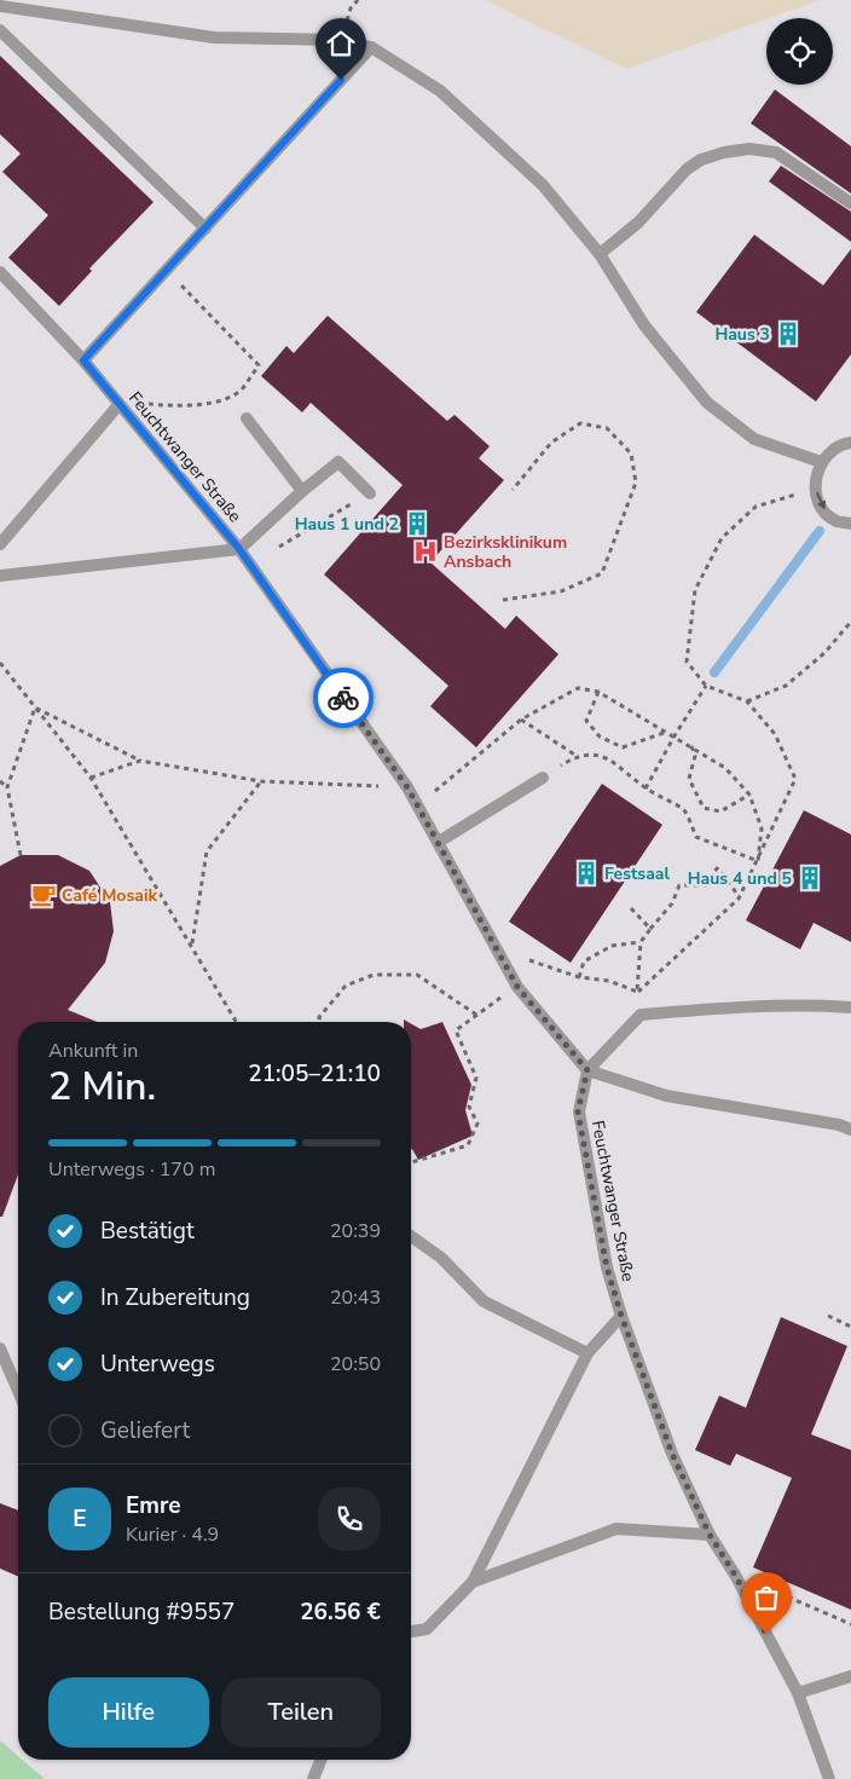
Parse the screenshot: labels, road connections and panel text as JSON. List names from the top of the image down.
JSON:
{
  "streets": {
    "lane": ["Feuchtwanger Straße"]
  },
  "places": {
    "building": [
      "Haus 3",
      "Haus 1 und 2",
      "Festsaal",
      "Haus 4 und 5"
    ],
    "hospital": ["Bezirksklinikum Ansbach"],
    "cafe": ["Café Mosaik"]
  },
  "page": {
    "heading": ["2 Min.", "Ankunft in", "21:05–21:10"],
    "panel": [
      "Emre",
      "Kurier · 4.9",
      "Bestellung #9557",
      "26.56 €"
    ],
    "bar": "Unterwegs · 170 m",
    "list": [
      ["Bestätigt", "20:39"],
      ["In Zubereitung", "20:43"],
      ["Unterwegs", "20:50"],
      "Geliefert"
    ],
    "round": "E",
    "buttons": ["Hilfe", "Teilen"]
  }
}
